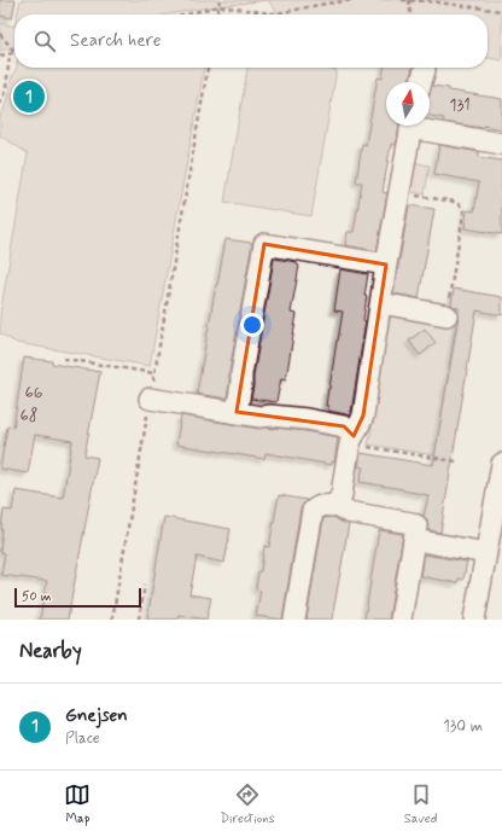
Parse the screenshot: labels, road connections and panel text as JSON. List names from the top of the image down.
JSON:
{
  "house_numbers": ["131", "66", "68"],
  "scale_bar": "50 m",
  "north": "top",
  "page": {
    "search": "Search here",
    "pins": "1",
    "scale": "50 m",
    "heading": "Nearby",
    "list": [
      {
        "mark": "1",
        "name": "Gnejsen",
        "note": "Place",
        "value": "130 m"
      }
    ],
    "nav": ["Map", "Directions", "Saved"]
  }
}
